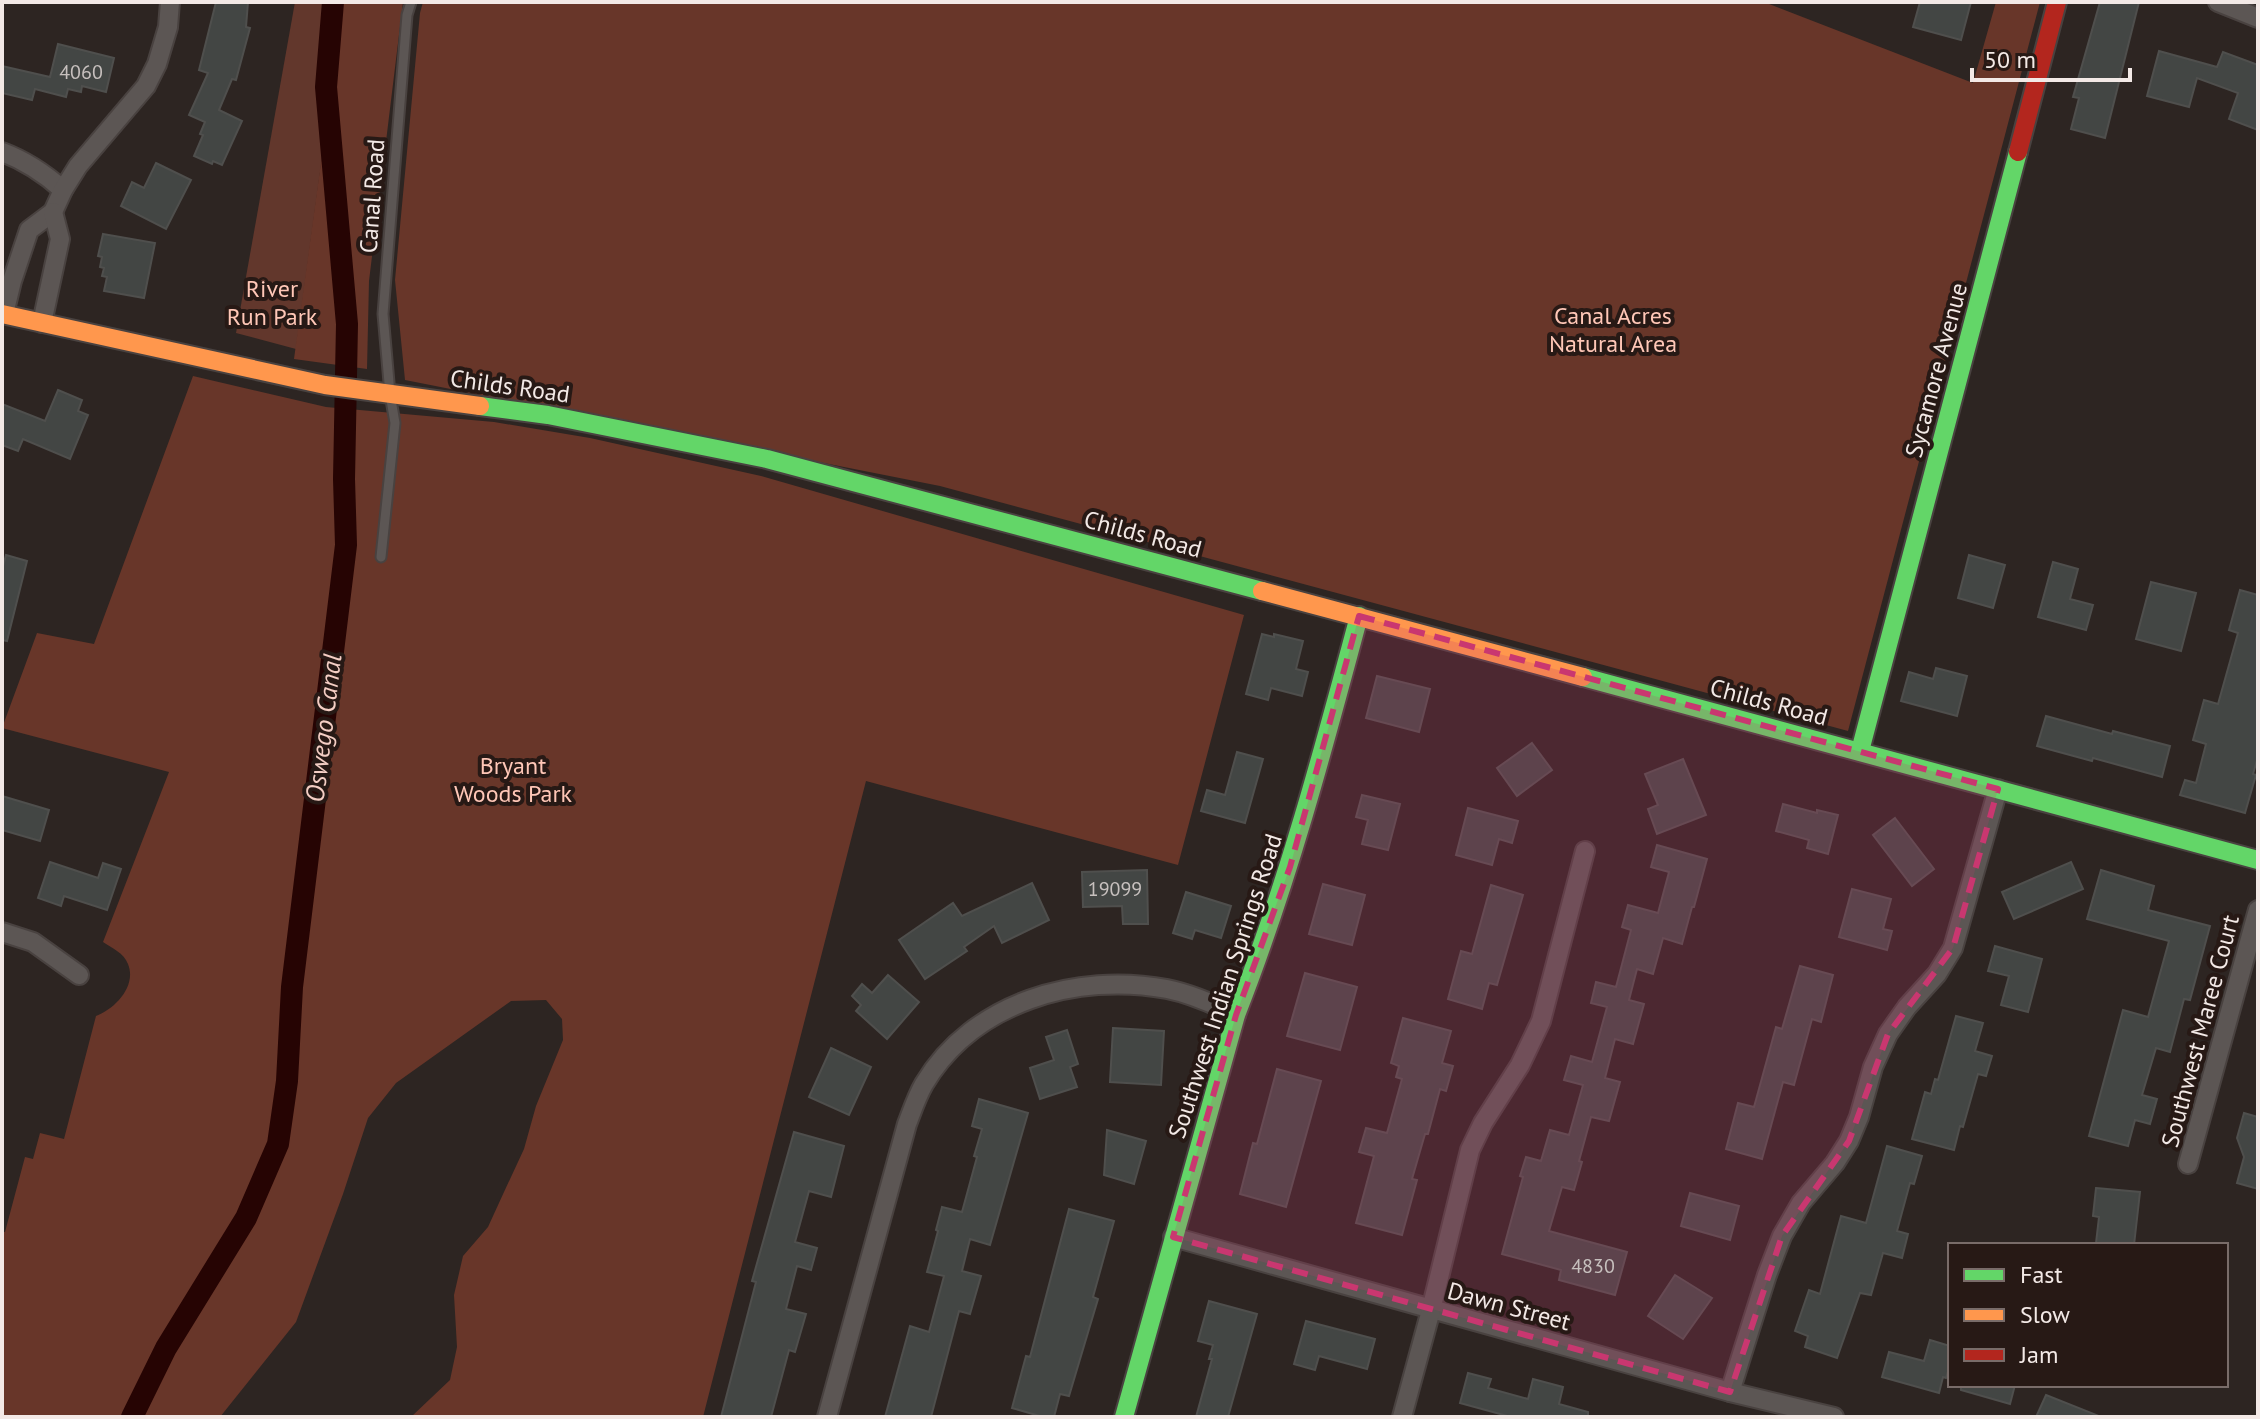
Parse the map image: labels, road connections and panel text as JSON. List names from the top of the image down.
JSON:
{
  "streets": {
    "street": [
      "Sycamore Avenue",
      "Childs Road",
      "Southwest Indian Springs Road",
      "Southwest Maree Court",
      "Dawn Street"
    ],
    "lane": ["Canal Road"]
  },
  "crossings": [
    ["Canal Road", "Childs Road"],
    ["Sycamore Avenue", "Childs Road"],
    ["Childs Road", "Southwest Indian Springs Road"],
    ["Southwest Indian Springs Road", "Dawn Street"]
  ],
  "water": ["Oswego Canal"],
  "parks": ["River Run Park", "Canal Acres Natural Area", "Bryant Woods Park"],
  "house_numbers": ["4060", "19099", "4830"],
  "legend": ["Fast", "Slow", "Jam"],
  "scale_bar": "50 m"
}
